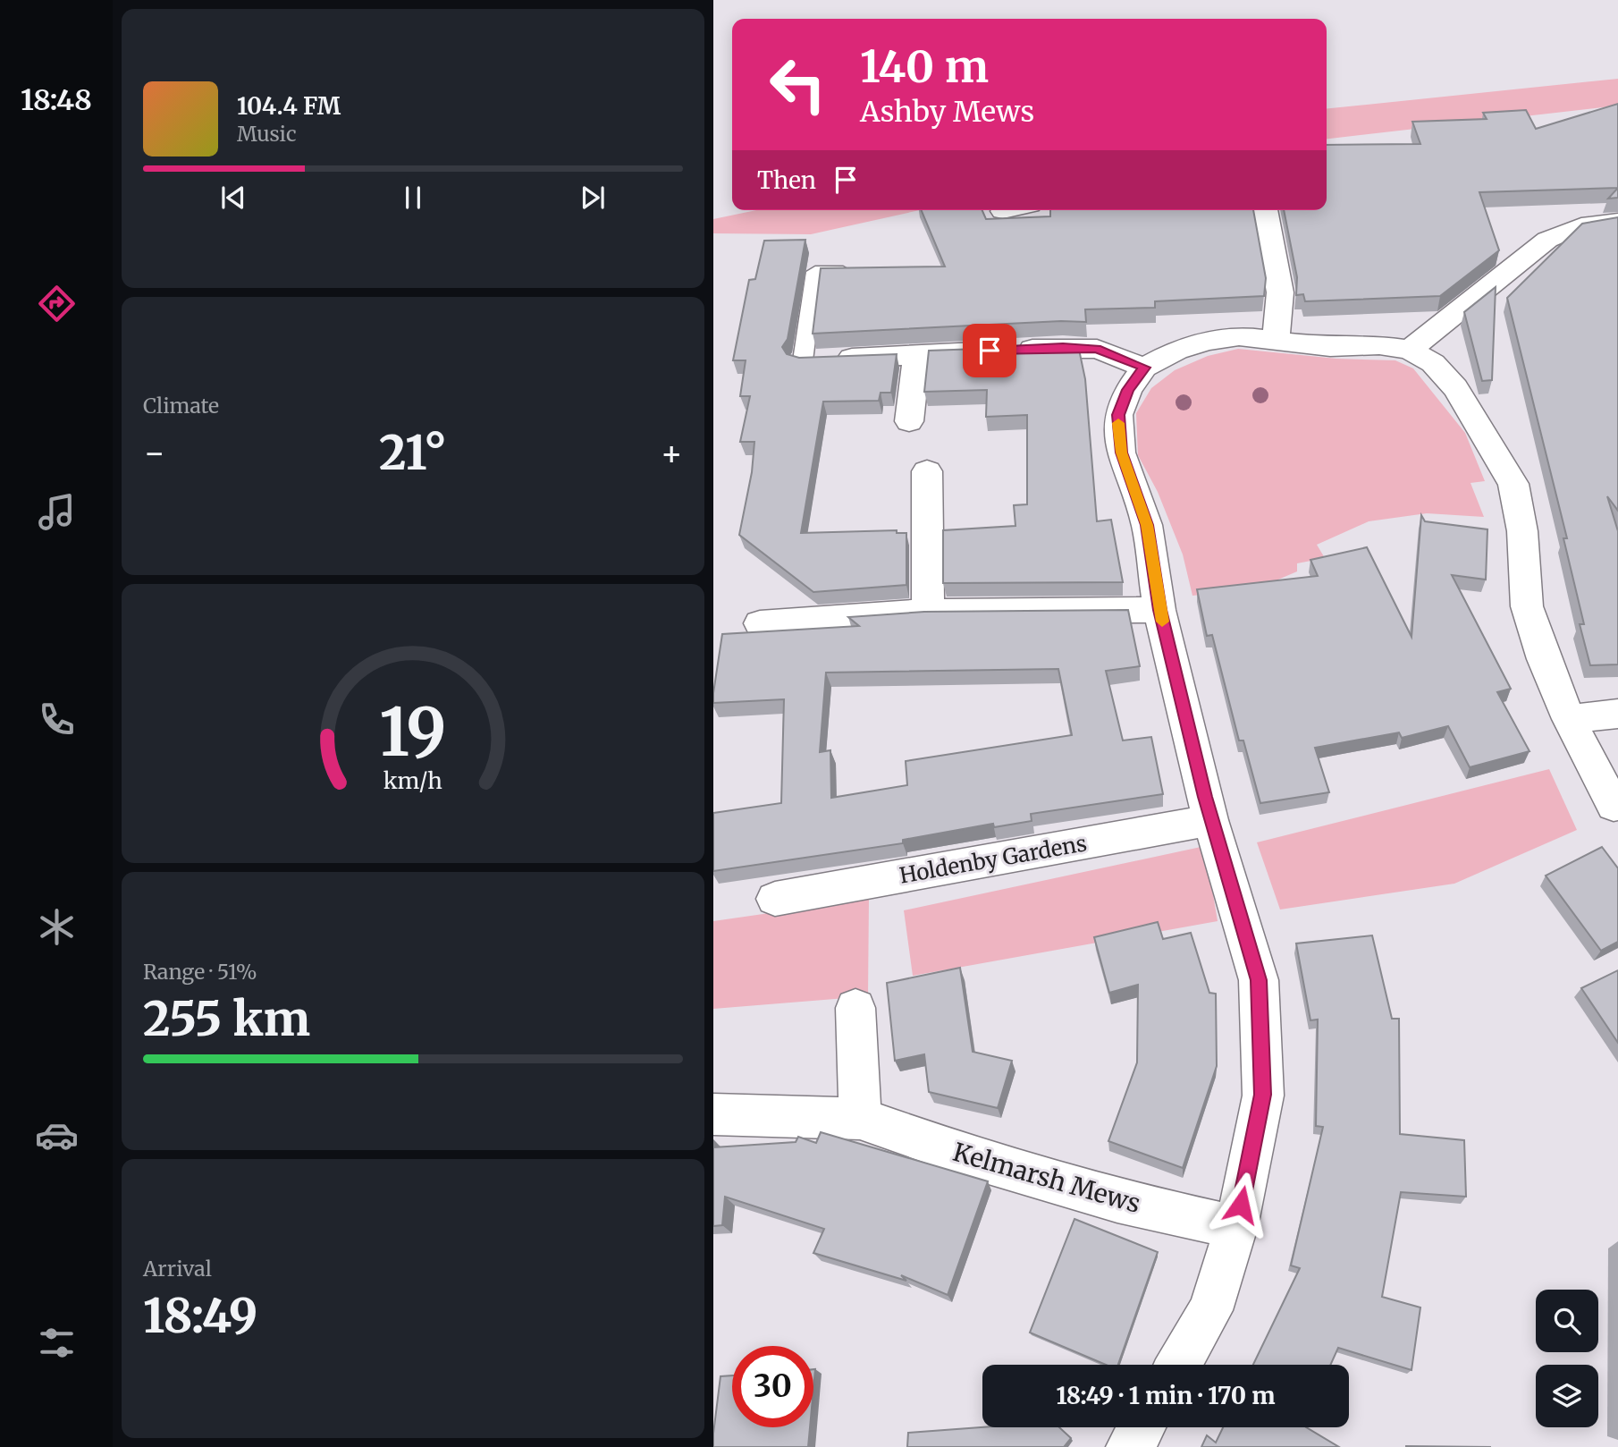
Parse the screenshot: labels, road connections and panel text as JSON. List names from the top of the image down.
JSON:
{
  "streets": {
    "street": ["Holdenby Gardens", "Kelmarsh Mews"]
  },
  "page": {
    "tabs": "18:48",
    "turn": ["140 m", "Ashby Mews"],
    "song": ["104.4 FM", "Music"],
    "then": "Then",
    "tile": [
      "Climate",
      ["Range · 51%", "255 km"],
      ["Arrival", "18:49"]
    ],
    "heat": ["−", "21°", "+"],
    "limit": "30",
    "trip": "18:49 · 1 min · 170 m",
    "gauge": ["19", "km/h"]
  }
}
